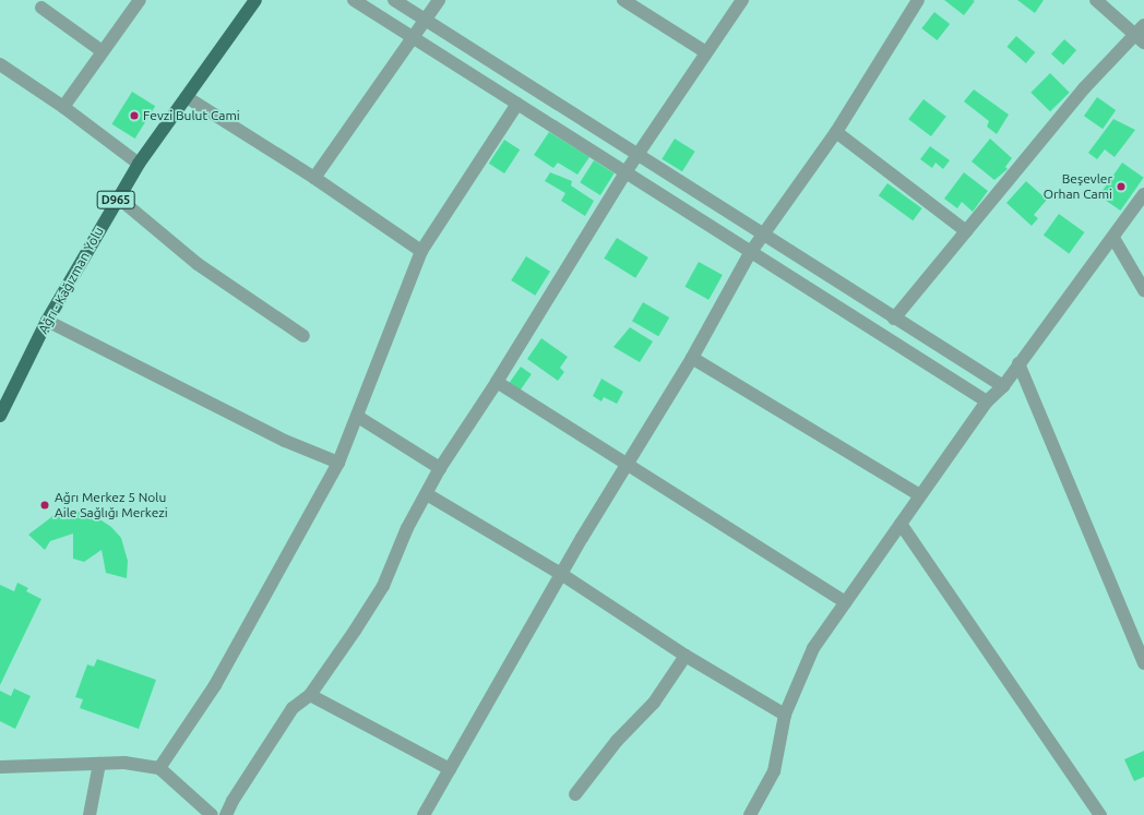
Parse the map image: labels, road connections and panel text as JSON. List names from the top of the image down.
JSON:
{
  "streets": {
    "main road": ["D965", "Ağrı - Kağızman Yolu"]
  },
  "places": ["Fevzi Bulut Cami", "Beşevler Orhan Cami", "Ağrı Merkez 5 Nolu Aile Sağlığı Merkezi"]
}
